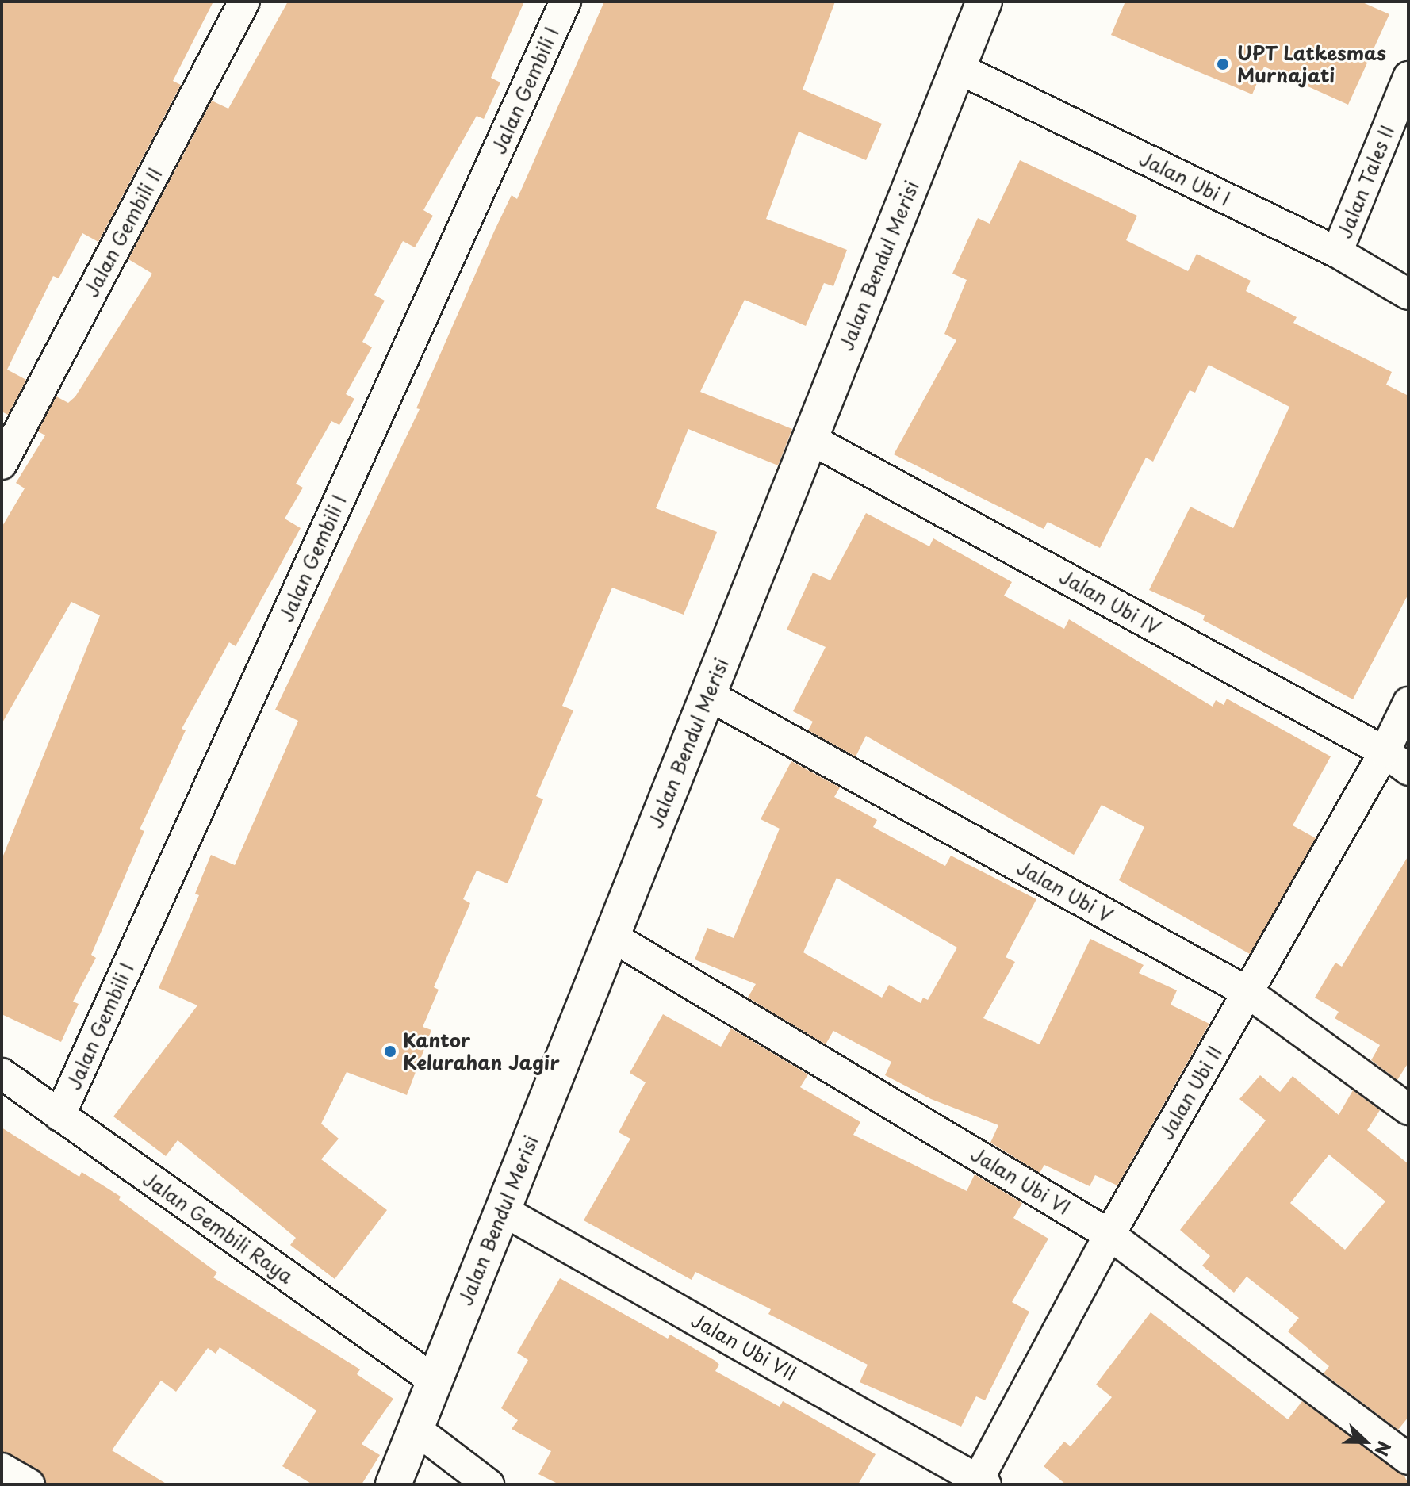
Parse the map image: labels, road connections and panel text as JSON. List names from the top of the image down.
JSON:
{
  "streets": {
    "street": [
      "Jalan Gembili I",
      "Jalan Ubi I",
      "Jalan Tales II",
      "Jalan Gembili II",
      "Jalan Bendul Merisi",
      "Jalan Ubi IV",
      "Jalan Ubi V",
      "Jalan Ubi II",
      "Jalan Ubi VI",
      "Jalan Gembili Raya",
      "Jalan Ubi VII"
    ]
  },
  "crossings": [
    ["Jalan Gembili I", "Jalan Gembili Raya"],
    ["Jalan Ubi I", "Jalan Tales II"],
    ["Jalan Ubi I", "Jalan Bendul Merisi"],
    ["Jalan Bendul Merisi", "Jalan Ubi IV"],
    ["Jalan Bendul Merisi", "Jalan Ubi V"],
    ["Jalan Bendul Merisi", "Jalan Ubi VI"],
    ["Jalan Bendul Merisi", "Jalan Gembili Raya"],
    ["Jalan Bendul Merisi", "Jalan Ubi VII"],
    ["Jalan Ubi IV", "Jalan Ubi II"],
    ["Jalan Ubi V", "Jalan Ubi II"],
    ["Jalan Ubi II", "Jalan Ubi VI"],
    ["Jalan Ubi II", "Jalan Ubi VII"]
  ],
  "places": ["UPT Latkesmas Murnajati", "Kantor Kelurahan Jagir"],
  "north": "right"
}
